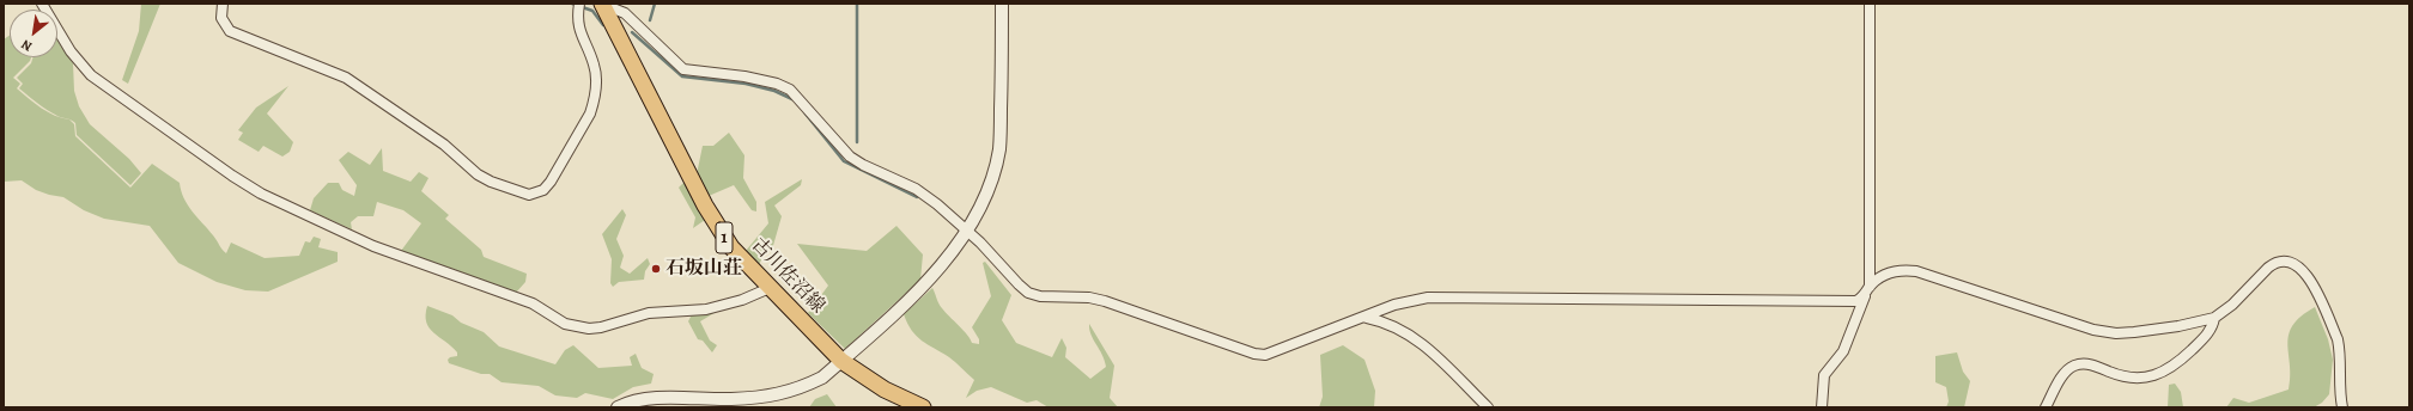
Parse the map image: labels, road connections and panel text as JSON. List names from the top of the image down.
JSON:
{
  "streets": {
    "main road": ["1", "古川佐沼線"]
  },
  "places": ["石坂山荘"],
  "north": "bottom left"
}
